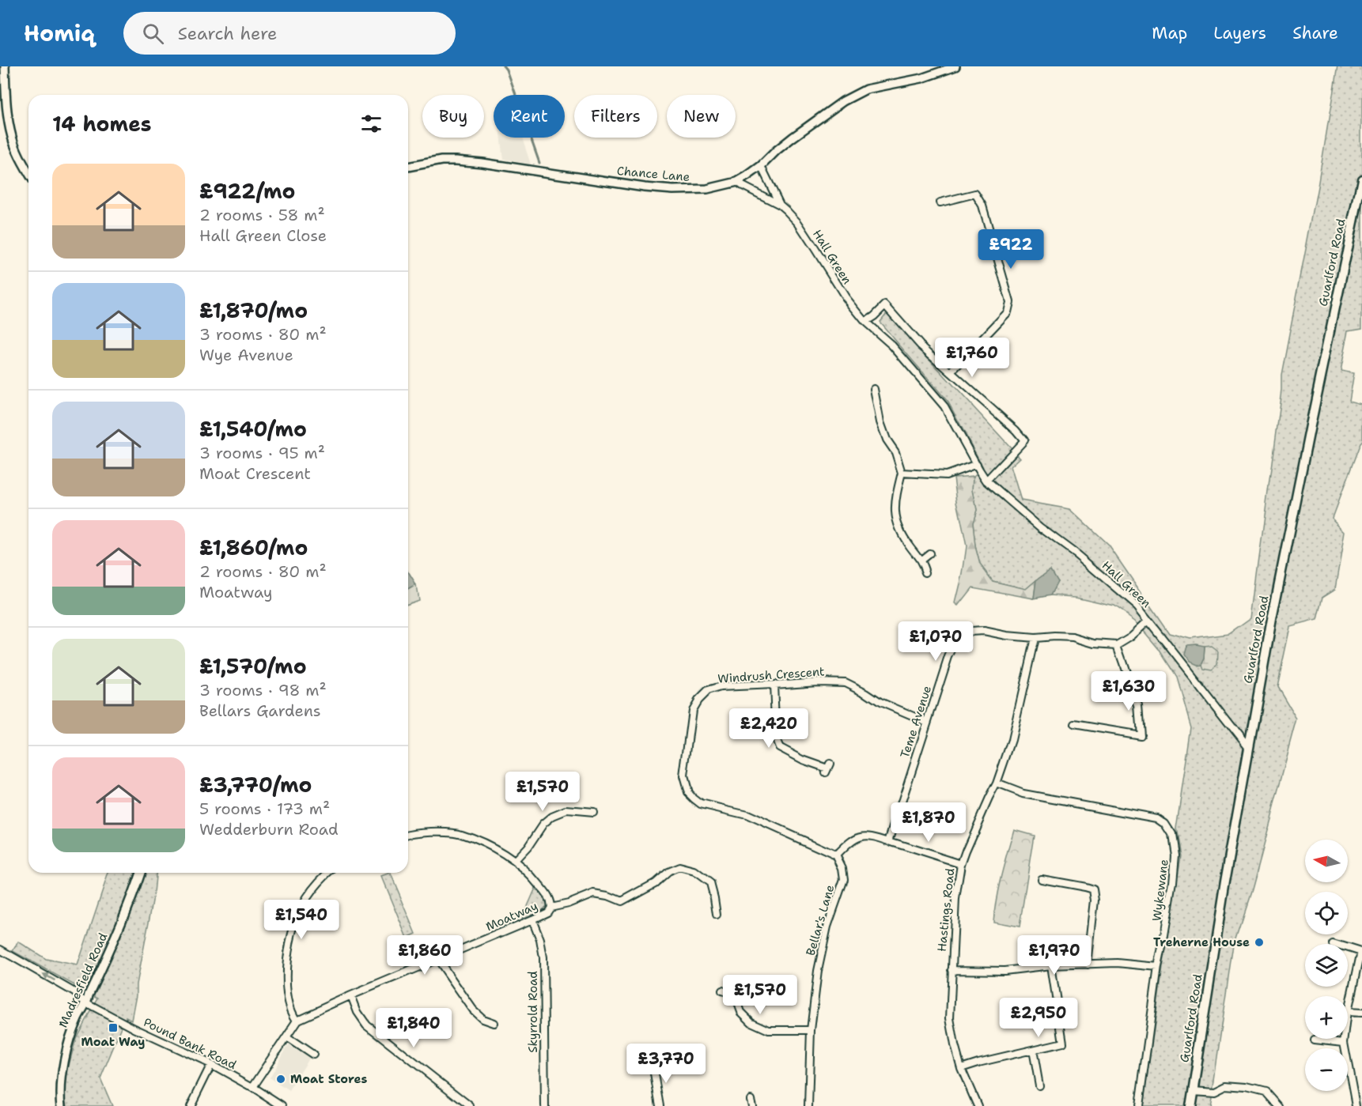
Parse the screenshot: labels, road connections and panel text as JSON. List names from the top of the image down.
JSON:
{
  "streets": {
    "main road": ["Guarlford Road"],
    "street": [
      "Chance Lane",
      "Hall Green",
      "Windrush Crescent",
      "Teme Avenue",
      "Wykewane",
      "Hastings Road",
      "Moatway",
      "Bellar's Lane",
      "Madresfield Road",
      "Skyrrold Road",
      "Pound Bank Road"
    ]
  },
  "crossings": [
    ["Chance Lane", "Hall Green"],
    ["Hall Green", "Guarlford Road"],
    ["Windrush Crescent", "Teme Avenue"],
    ["Windrush Crescent", "Bellar's Lane"],
    ["Teme Avenue", "Hastings Road"],
    ["Wykewane", "Hastings Road"],
    ["Moatway", "Skyrrold Road"],
    ["Madresfield Road", "Pound Bank Road"]
  ],
  "places": {
    "other": ["Treherne House", "Moat Stores"],
    "transit": ["Moat Way"]
  },
  "north": "left",
  "page": {
    "header": "Homiq",
    "search": "Search here",
    "nav": ["Map", "Layers", "Share"],
    "chip": [
      "Buy",
      "Rent",
      "Filters",
      "New"
    ],
    "heading": "14 homes",
    "list": [
      {
        "name": "£922/mo",
        "note": "2 rooms · 58 m² · Hall Green Close"
      },
      {
        "name": "£1,870/mo",
        "note": "3 rooms · 80 m² · Wye Avenue"
      },
      {
        "name": "£1,540/mo",
        "note": "3 rooms · 95 m² · Moat Crescent"
      },
      {
        "name": "£1,860/mo",
        "note": "2 rooms · 80 m² · Moatway"
      },
      {
        "name": "£1,570/mo",
        "note": "3 rooms · 98 m² · Bellars Gardens"
      },
      {
        "name": "£3,770/mo",
        "note": "5 rooms · 173 m² · Wedderburn Road"
      }
    ],
    "price": [
      "£922",
      "£1,760",
      "£1,070",
      "£1,630",
      "£2,420",
      "£1,570",
      "£1,870",
      "£1,540",
      "£1,860",
      "£1,970",
      "£1,570",
      "£2,950",
      "£1,840",
      "£3,770"
    ],
    "map_buttons": ["+", "−"]
  }
}
